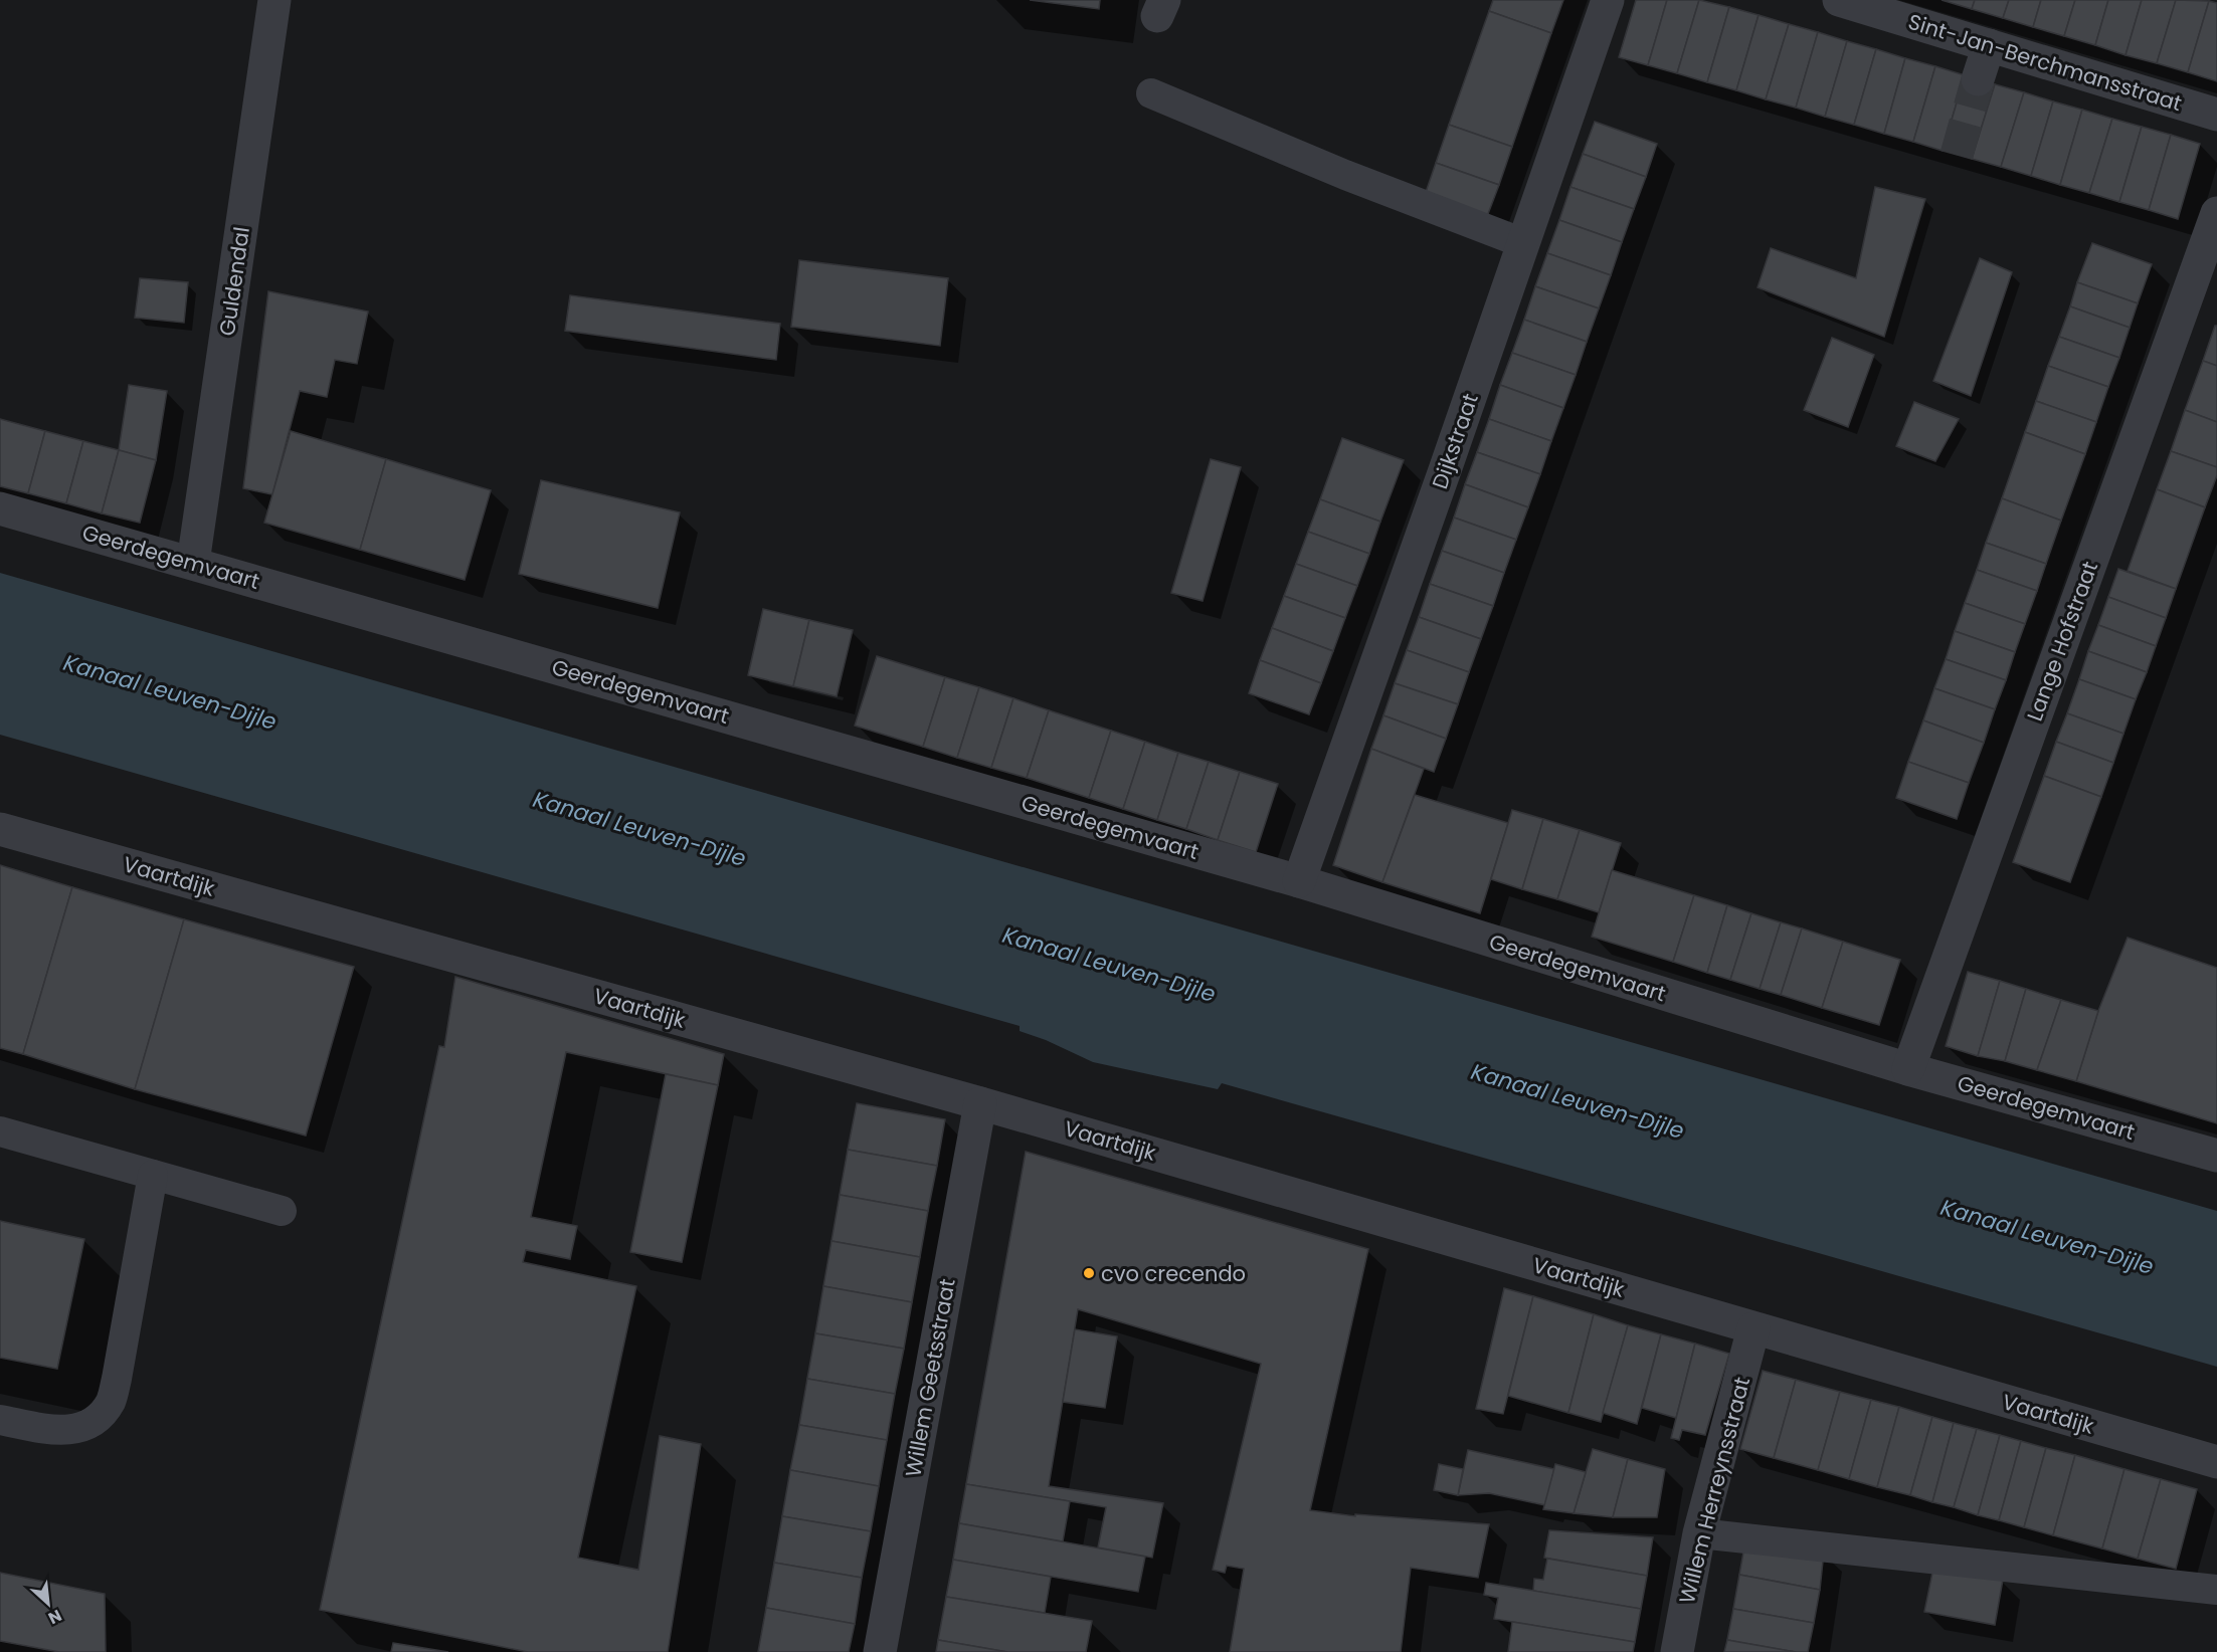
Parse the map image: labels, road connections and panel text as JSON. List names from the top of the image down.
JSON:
{
  "streets": {
    "street": [
      "Sint-Jan-Berchmansstraat",
      "Guldendal",
      "Dijkstraat",
      "Geerdegemvaart",
      "Lange Hofstraat",
      "Vaartdijk",
      "Willem Geetsstraat",
      "Willem Herreynsstraat"
    ]
  },
  "crossings": [
    ["Guldendal", "Geerdegemvaart"],
    ["Dijkstraat", "Geerdegemvaart"],
    ["Geerdegemvaart", "Lange Hofstraat"],
    ["Vaartdijk", "Willem Geetsstraat"],
    ["Vaartdijk", "Willem Herreynsstraat"]
  ],
  "water": ["Kanaal Leuven-Dijle"],
  "places": ["cvo crecendo"],
  "north": "bottom right"
}
